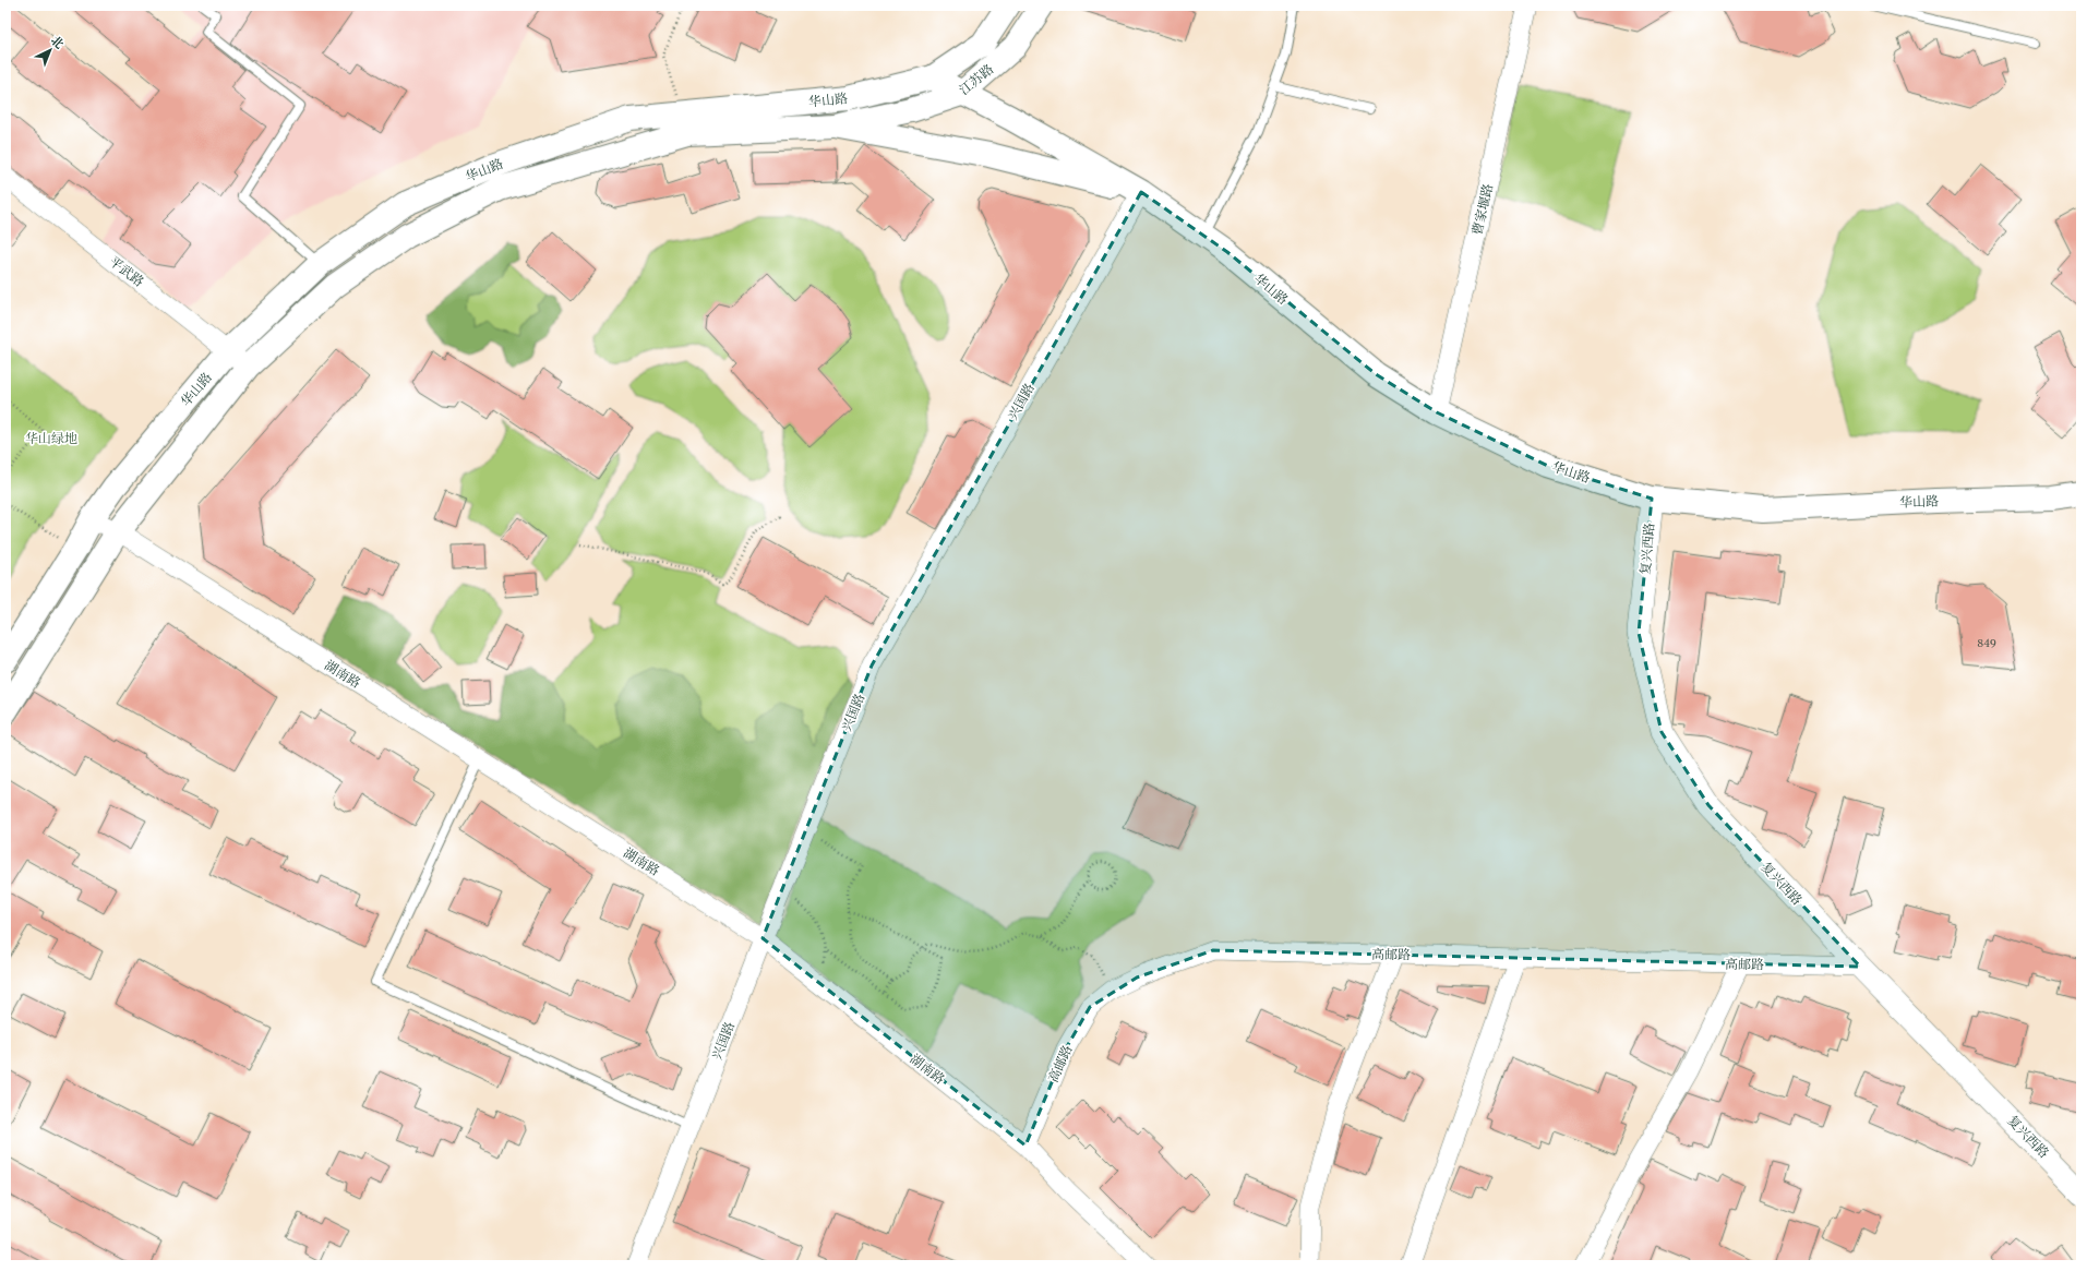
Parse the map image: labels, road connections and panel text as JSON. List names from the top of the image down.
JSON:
{
  "streets": {
    "main road": ["江苏路", "华山路"],
    "street": [
      "曹家堰路",
      "平武路",
      "兴国路",
      "复兴西路",
      "湖南路",
      "高邮路"
    ]
  },
  "crossings": [
    ["江苏路", "华山路"],
    ["华山路", "曹家堰路"],
    ["华山路", "平武路"],
    ["华山路", "兴国路"],
    ["华山路", "复兴西路"],
    ["华山路", "湖南路"],
    ["兴国路", "湖南路"],
    ["复兴西路", "高邮路"],
    ["湖南路", "高邮路"]
  ],
  "parks": ["华山绿地"],
  "house_numbers": ["849"],
  "north": "top right"
}
